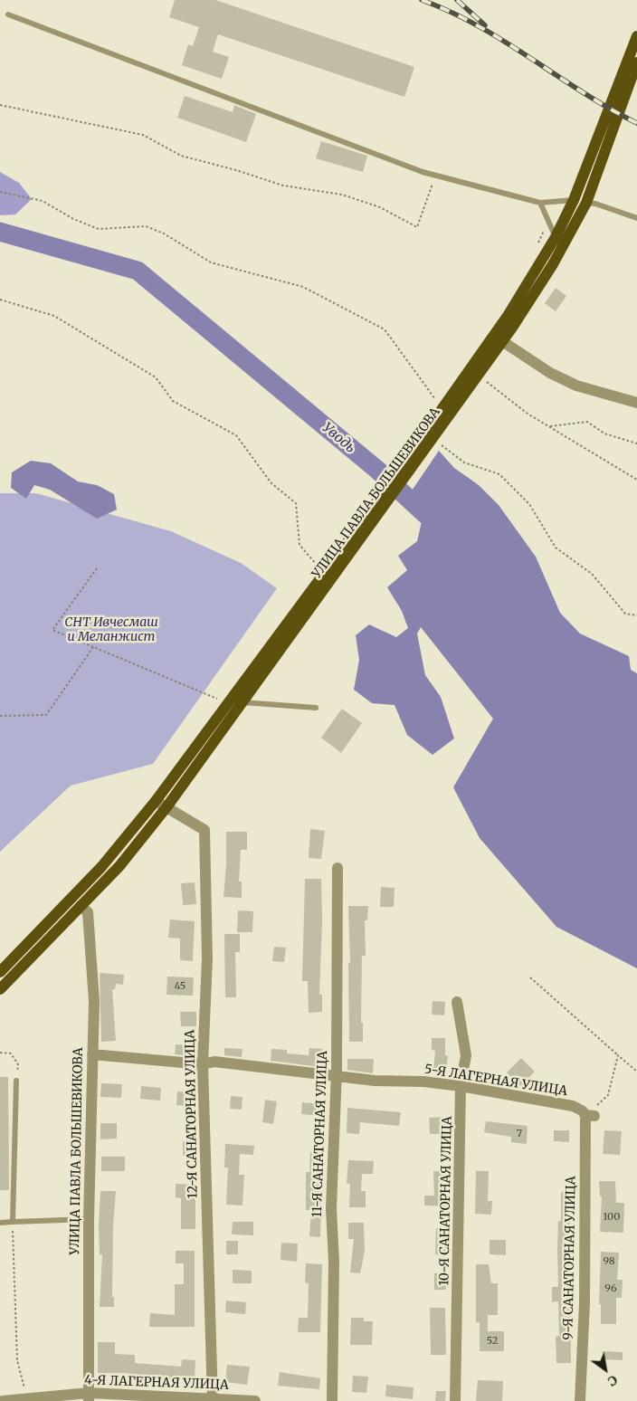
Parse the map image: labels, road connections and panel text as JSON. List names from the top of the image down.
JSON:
{
  "streets": {
    "main road": ["УЛИЦА ПАВЛА БОЛЬШЕВИКОВА"],
    "street": [
      "5-Я ЛАГЕРНАЯ УЛИЦА",
      "12-Я САНАТОРНАЯ УЛИЦА",
      "11-Я САНАТОРНАЯ УЛИЦА",
      "10-Я САНАТОРНАЯ УЛИЦА",
      "9-Я САНАТОРНАЯ УЛИЦА",
      "4-Я ЛАГЕРНАЯ УЛИЦА"
    ]
  },
  "crossings": [
    ["УЛИЦА ПАВЛА БОЛЬШЕВИКОВА", "5-Я ЛАГЕРНАЯ УЛИЦА"],
    ["УЛИЦА ПАВЛА БОЛЬШЕВИКОВА", "12-Я САНАТОРНАЯ УЛИЦА"],
    ["УЛИЦА ПАВЛА БОЛЬШЕВИКОВА", "4-Я ЛАГЕРНАЯ УЛИЦА"],
    ["5-Я ЛАГЕРНАЯ УЛИЦА", "12-Я САНАТОРНАЯ УЛИЦА"],
    ["5-Я ЛАГЕРНАЯ УЛИЦА", "11-Я САНАТОРНАЯ УЛИЦА"],
    ["5-Я ЛАГЕРНАЯ УЛИЦА", "10-Я САНАТОРНАЯ УЛИЦА"],
    ["5-Я ЛАГЕРНАЯ УЛИЦА", "9-Я САНАТОРНАЯ УЛИЦА"],
    ["12-Я САНАТОРНАЯ УЛИЦА", "4-Я ЛАГЕРНАЯ УЛИЦА"]
  ],
  "water": ["Уводь"],
  "parks": ["СНТ Ивчесмаш и Меланжист"],
  "house_numbers": [
    "45",
    "7",
    "100",
    "98",
    "96",
    "52"
  ],
  "north": "bottom right"
}
